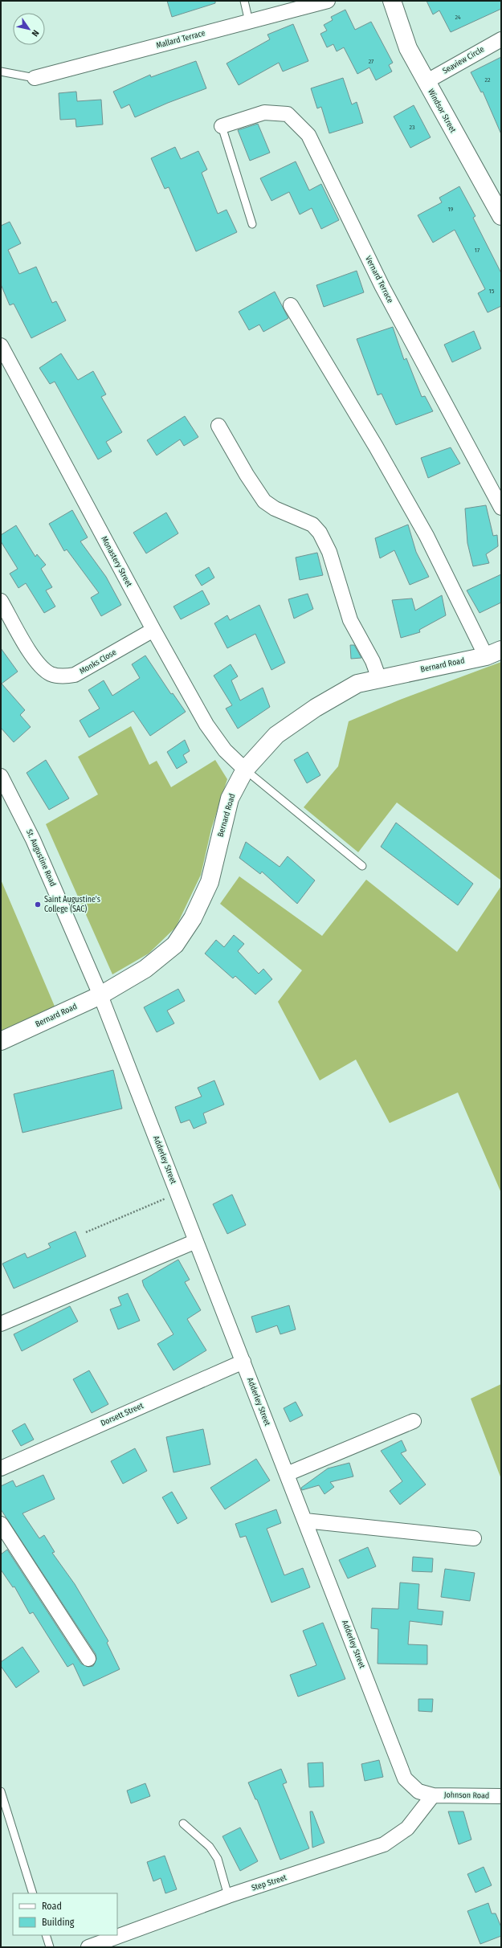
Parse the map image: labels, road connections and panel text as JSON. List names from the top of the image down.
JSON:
{
  "streets": {
    "main road": ["Windsor Street", "Bernard Road"],
    "street": [
      "Mallard Terrace",
      "Seaview Circle",
      "Vernard Terrace",
      "Monastery Street",
      "Monks Close",
      "St. Augustine Road",
      "Adderley Street",
      "Dorsett Street",
      "Johnson Road",
      "Step Street"
    ]
  },
  "crossings": [
    ["Seaview Circle", "Windsor Street"],
    ["Monastery Street", "Monks Close"],
    ["Monastery Street", "Bernard Road"],
    ["Bernard Road", "St. Augustine Road"],
    ["Bernard Road", "Adderley Street"],
    ["St. Augustine Road", "Adderley Street"],
    ["Adderley Street", "Dorsett Street"],
    ["Adderley Street", "Johnson Road"],
    ["Adderley Street", "Step Street"],
    ["Johnson Road", "Step Street"]
  ],
  "places": ["Saint Augustine's College (SAC)"],
  "house_numbers": [
    "24",
    "27",
    "22",
    "23",
    "19",
    "17",
    "15"
  ],
  "legend": ["Road", "Building"],
  "north": "bottom right"
}
